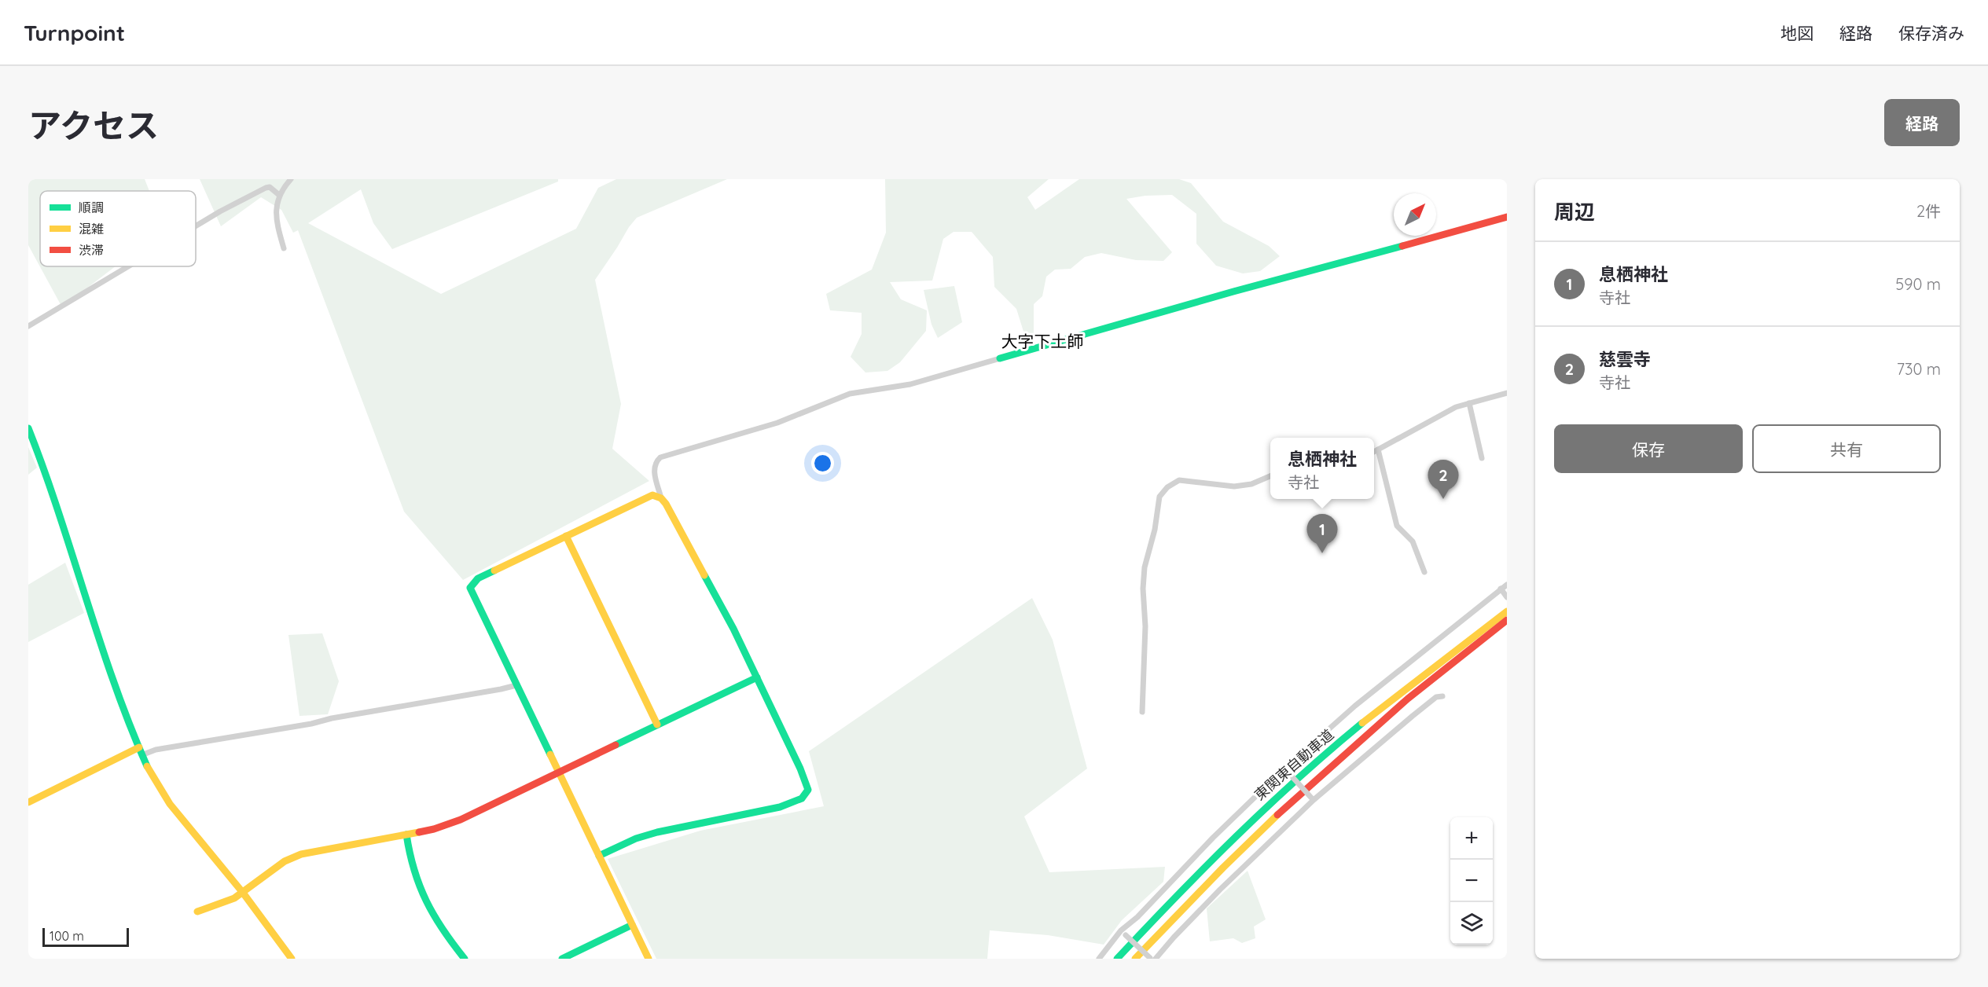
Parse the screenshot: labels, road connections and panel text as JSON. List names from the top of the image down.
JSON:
{
  "streets": {
    "main road": ["東関東自動車道"]
  },
  "districts": ["大字下土師"],
  "legend": ["順調", "混雑", "渋滞"],
  "scale_bar": "100 m",
  "north": "top right",
  "page": {
    "header": "Turnpoint",
    "nav": ["地図", "経路", "保存済み"],
    "title": "アクセス",
    "buttons": [
      "経路",
      ["保存", "共有"]
    ],
    "heading": ["周辺", "2件"],
    "list": [
      {
        "mark": "1",
        "name": "息栖神社",
        "note": "寺社",
        "value": "590 m"
      },
      {
        "mark": "2",
        "name": "慈雲寺",
        "note": "寺社",
        "value": "730 m"
      }
    ],
    "popup": ["息栖神社", "寺社"],
    "pins": ["2", "1"],
    "map_buttons": ["+", "−"],
    "scale": "100 m"
  }
}
